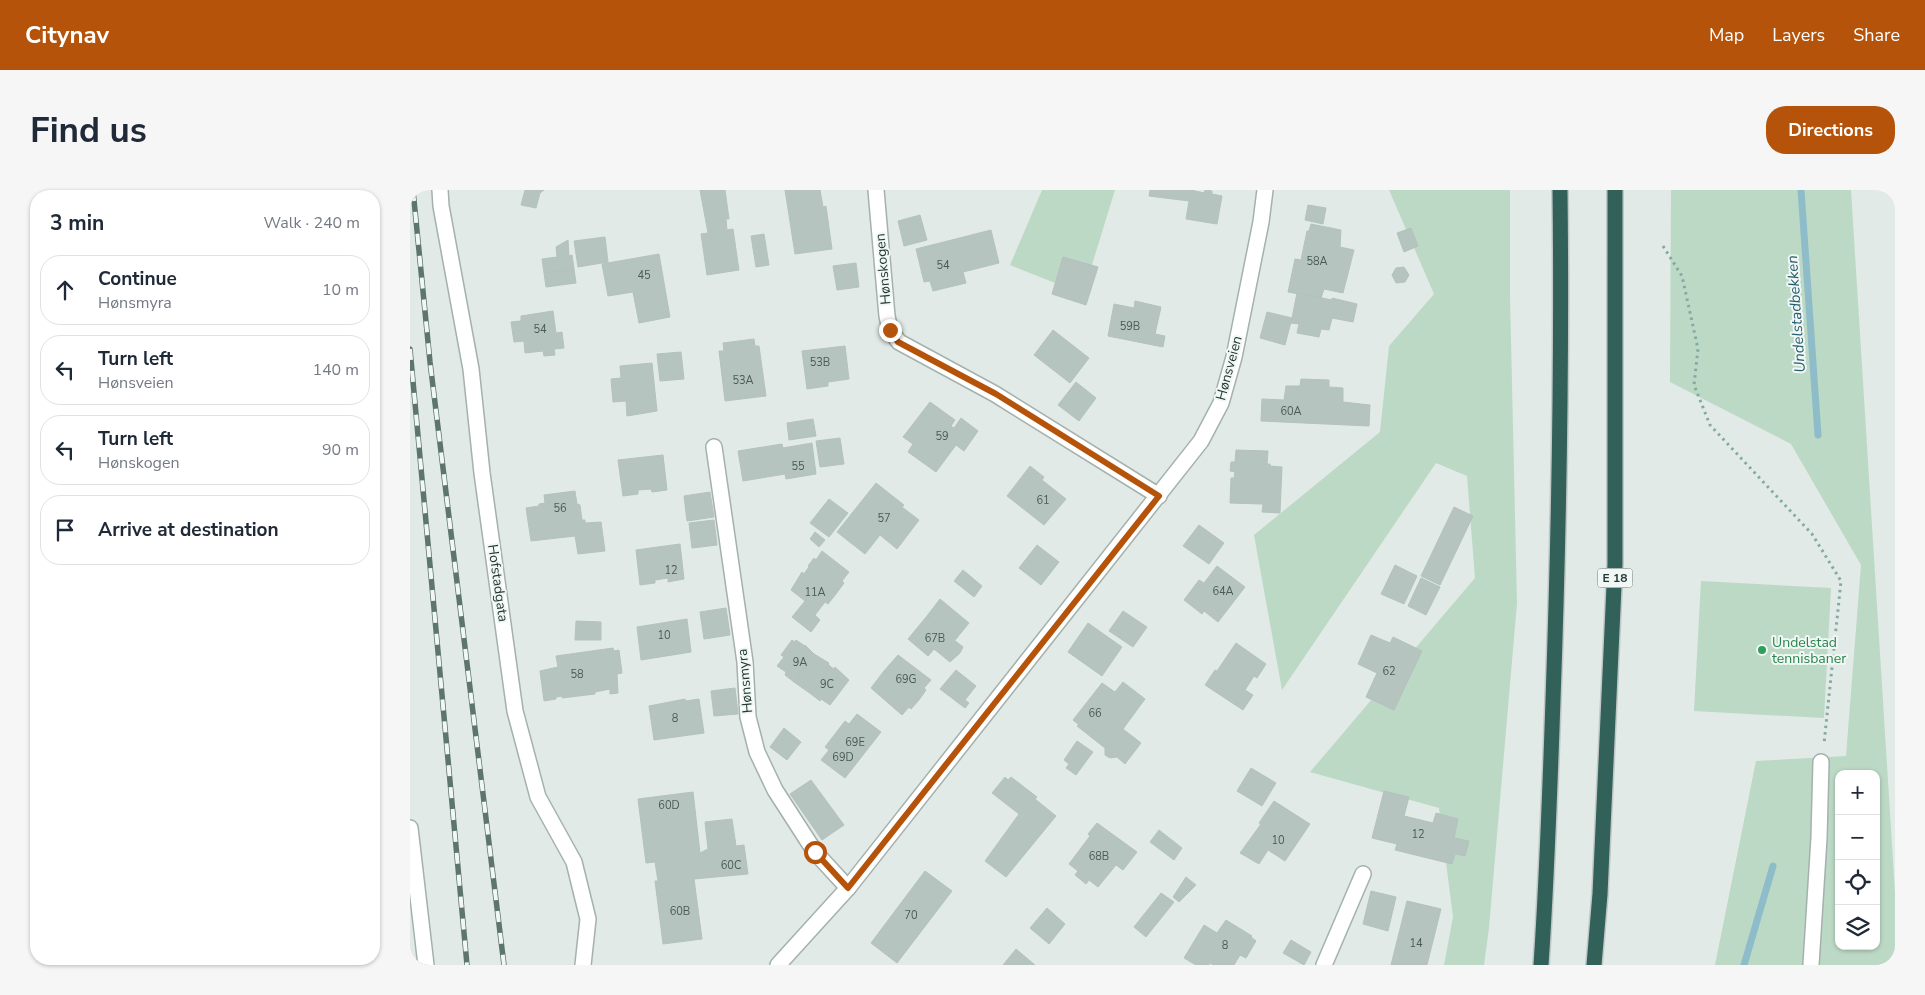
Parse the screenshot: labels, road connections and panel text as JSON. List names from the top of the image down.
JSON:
{
  "streets": {
    "highway": ["E 18"],
    "street": [
      "Hønskogen",
      "Hønsveien",
      "Hofstadgata",
      "Hønsmyra"
    ]
  },
  "crossings": [
    ["Hønskogen", "Hønsveien"],
    ["Hønsveien", "Hønsmyra"]
  ],
  "water": ["Undelstadbekken"],
  "places": ["Undelstad tennisbaner"],
  "house_numbers": [
    "58A",
    "54",
    "45",
    "59B",
    "54",
    "53B",
    "53A",
    "60A",
    "59",
    "55",
    "61",
    "56",
    "57",
    "12",
    "64A",
    "11A",
    "10",
    "67B",
    "9A",
    "62",
    "58",
    "69G",
    "9C",
    "66",
    "8",
    "69E",
    "69D",
    "60D",
    "12",
    "10",
    "68B",
    "60C",
    "60B",
    "70",
    "14",
    "8"
  ],
  "page": {
    "header": "Citynav",
    "nav": ["Map", "Layers", "Share"],
    "buttons": "Directions",
    "title": "Find us",
    "heading": ["3 min", "Walk · 240 m"],
    "list": [
      ["Continue", "Hønsmyra", "10 m"],
      ["Turn left", "Hønsveien", "140 m"],
      ["Turn left", "Hønskogen", "90 m"],
      "Arrive at destination"
    ],
    "map_buttons": ["+", "−"]
  }
}
